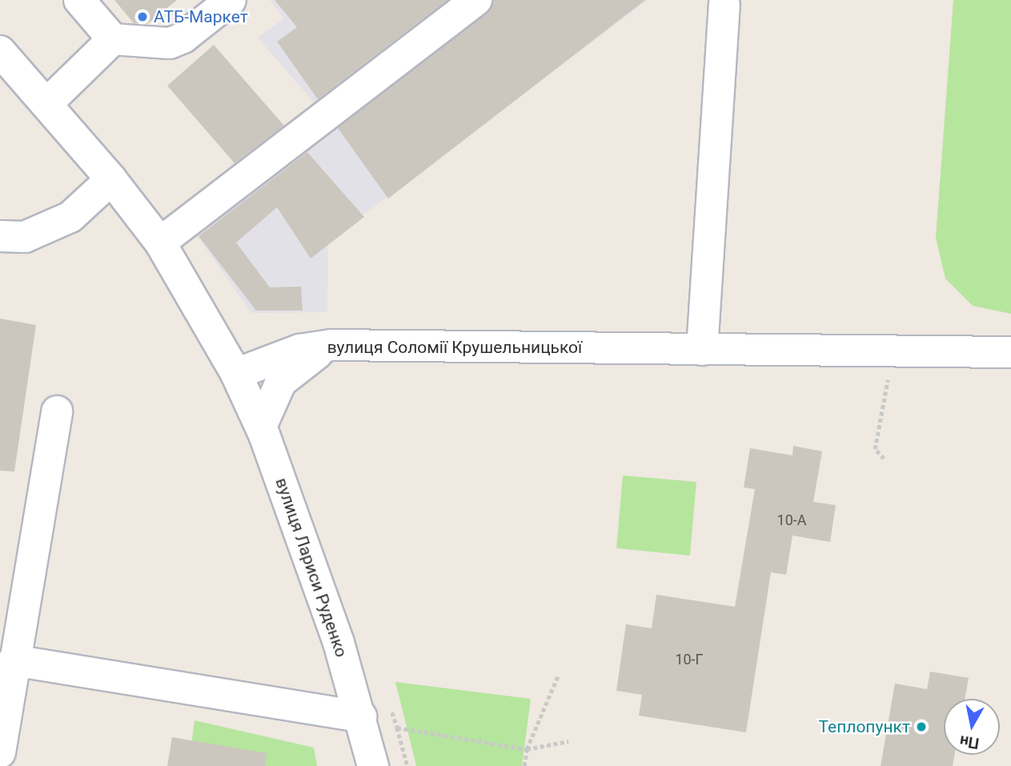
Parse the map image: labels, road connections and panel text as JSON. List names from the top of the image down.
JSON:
{
  "streets": {
    "street": ["вулиця Соломії Крушельницької", "вулиця Лариси Руденко"]
  },
  "crossings": [
    ["вулиця Соломії Крушельницької", "вулиця Лариси Руденко"]
  ],
  "places": ["АТБ-Маркет", "Теплопункт"],
  "house_numbers": ["10-А", "10-Г"],
  "north": "bottom"
}
